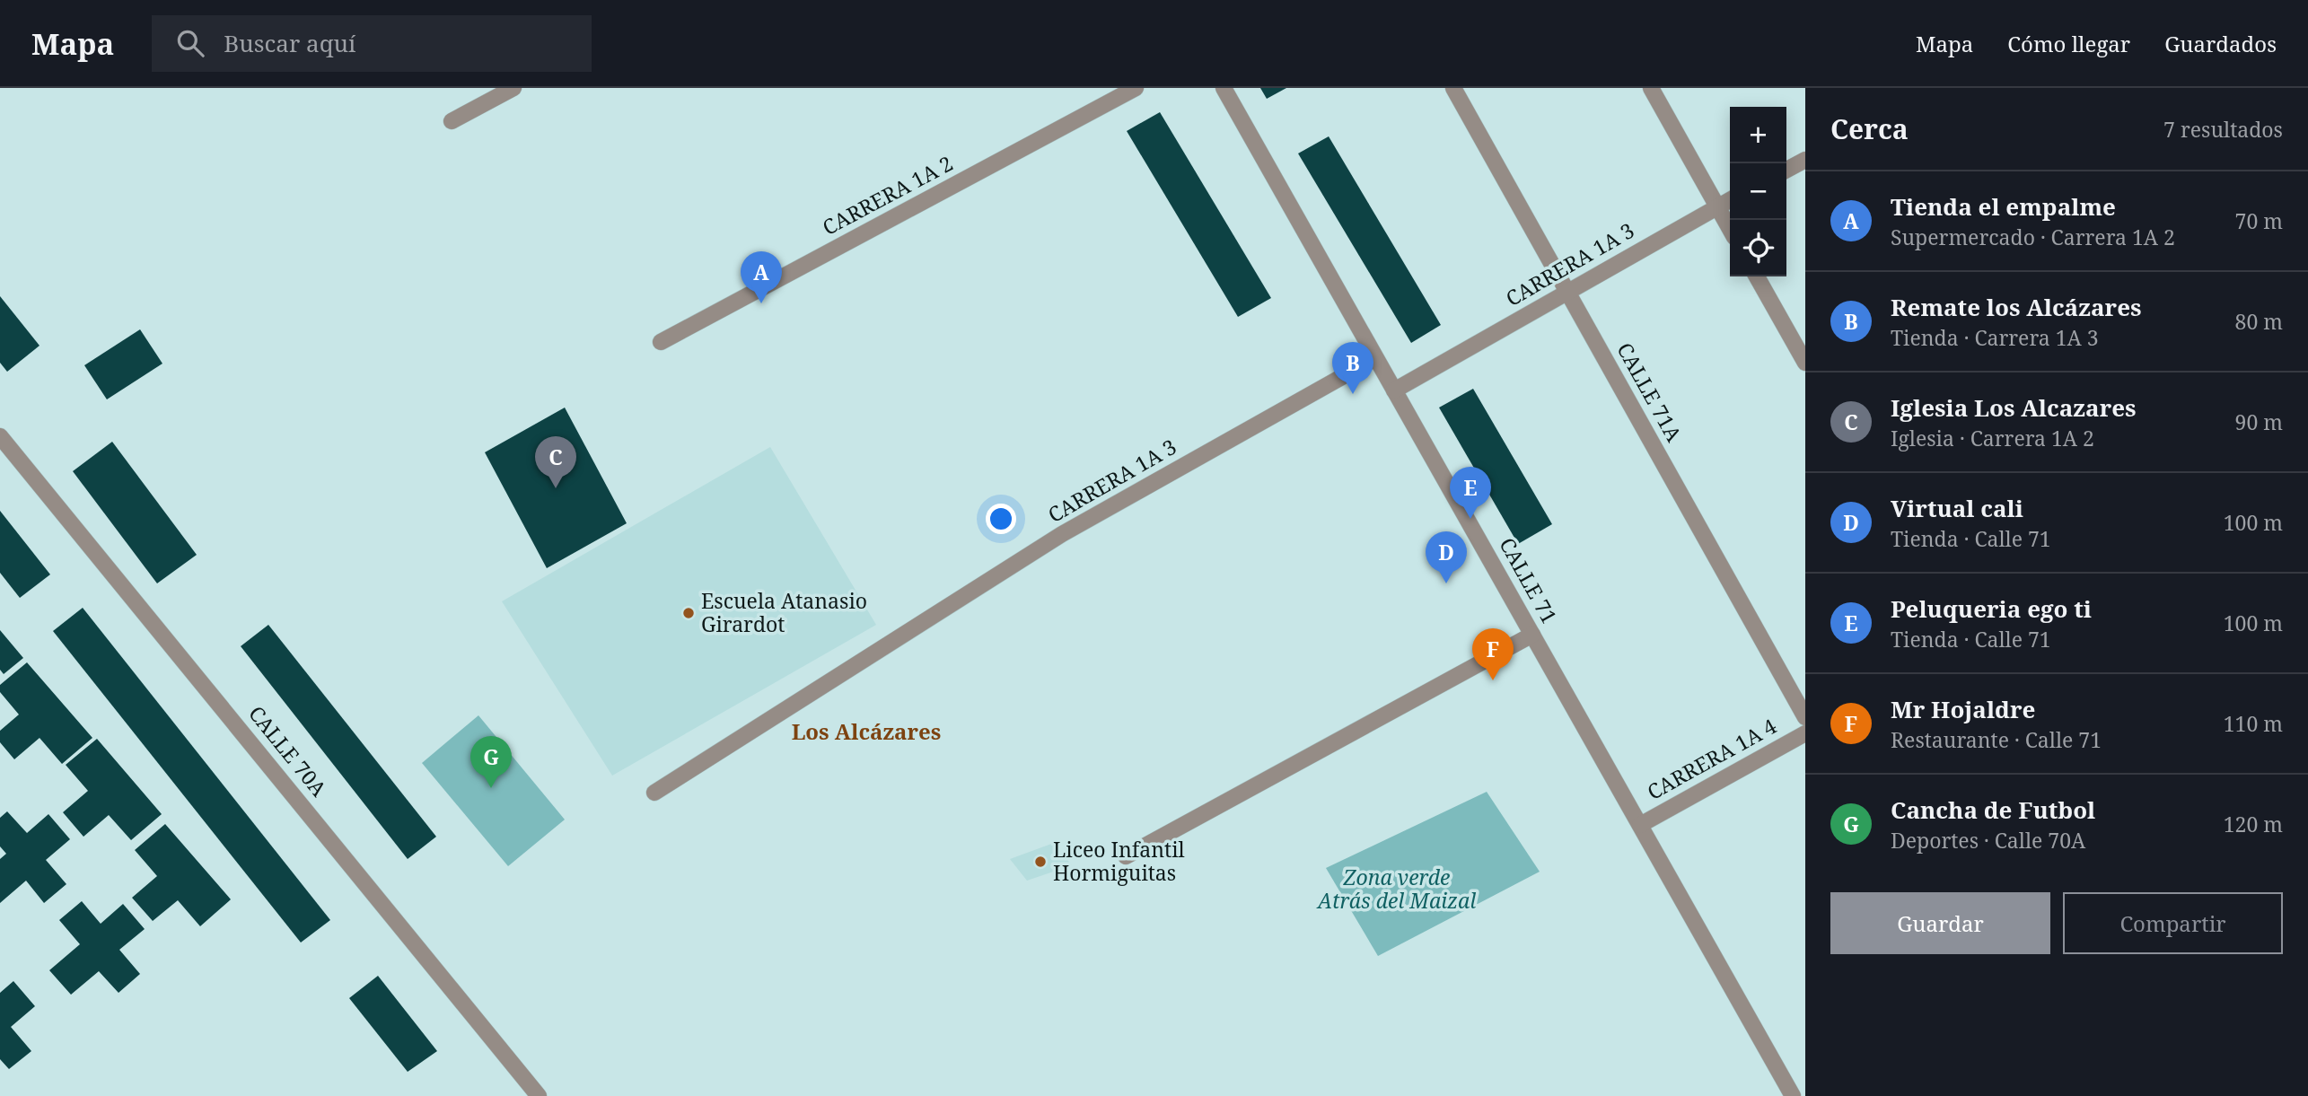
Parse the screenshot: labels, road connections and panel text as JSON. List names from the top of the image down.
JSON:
{
  "streets": {
    "street": [
      "CARRERA 1A 2",
      "CARRERA 1A 3",
      "CALLE 71A",
      "CALLE 71",
      "CALLE 70A",
      "CARRERA 1A 4"
    ]
  },
  "crossings": [
    ["CARRERA 1A 3", "CALLE 71A"],
    ["CARRERA 1A 3", "CALLE 71"],
    ["CALLE 71", "CARRERA 1A 4"]
  ],
  "districts": ["Los Alcázares"],
  "parks": ["Zona verde Atrás del Maizal"],
  "places": ["Escuela Atanasio Girardot", "Liceo Infantil Hormiguitas"],
  "page": {
    "header": "Mapa",
    "search": "Buscar aquí",
    "nav": ["Mapa", "Cómo llegar", "Guardados"],
    "heading": ["Cerca", "7 resultados"],
    "map_buttons": ["+", "−"],
    "list": [
      {
        "mark": "A",
        "name": "Tienda el empalme",
        "note": "Supermercado · Carrera 1A 2",
        "value": "70 m"
      },
      {
        "mark": "B",
        "name": "Remate los Alcázares",
        "note": "Tienda · Carrera 1A 3",
        "value": "80 m"
      },
      {
        "mark": "C",
        "name": "Iglesia Los Alcazares",
        "note": "Iglesia · Carrera 1A 2",
        "value": "90 m"
      },
      {
        "mark": "D",
        "name": "Virtual cali",
        "note": "Tienda · Calle 71",
        "value": "100 m"
      },
      {
        "mark": "E",
        "name": "Peluqueria ego ti",
        "note": "Tienda · Calle 71",
        "value": "100 m"
      },
      {
        "mark": "F",
        "name": "Mr Hojaldre",
        "note": "Restaurante · Calle 71",
        "value": "110 m"
      },
      {
        "mark": "G",
        "name": "Cancha de Futbol",
        "note": "Deportes · Calle 70A",
        "value": "120 m"
      }
    ],
    "pins": [
      "A",
      "B",
      "C",
      "E",
      "D",
      "F",
      "G"
    ],
    "buttons": ["Guardar", "Compartir"]
  }
}
